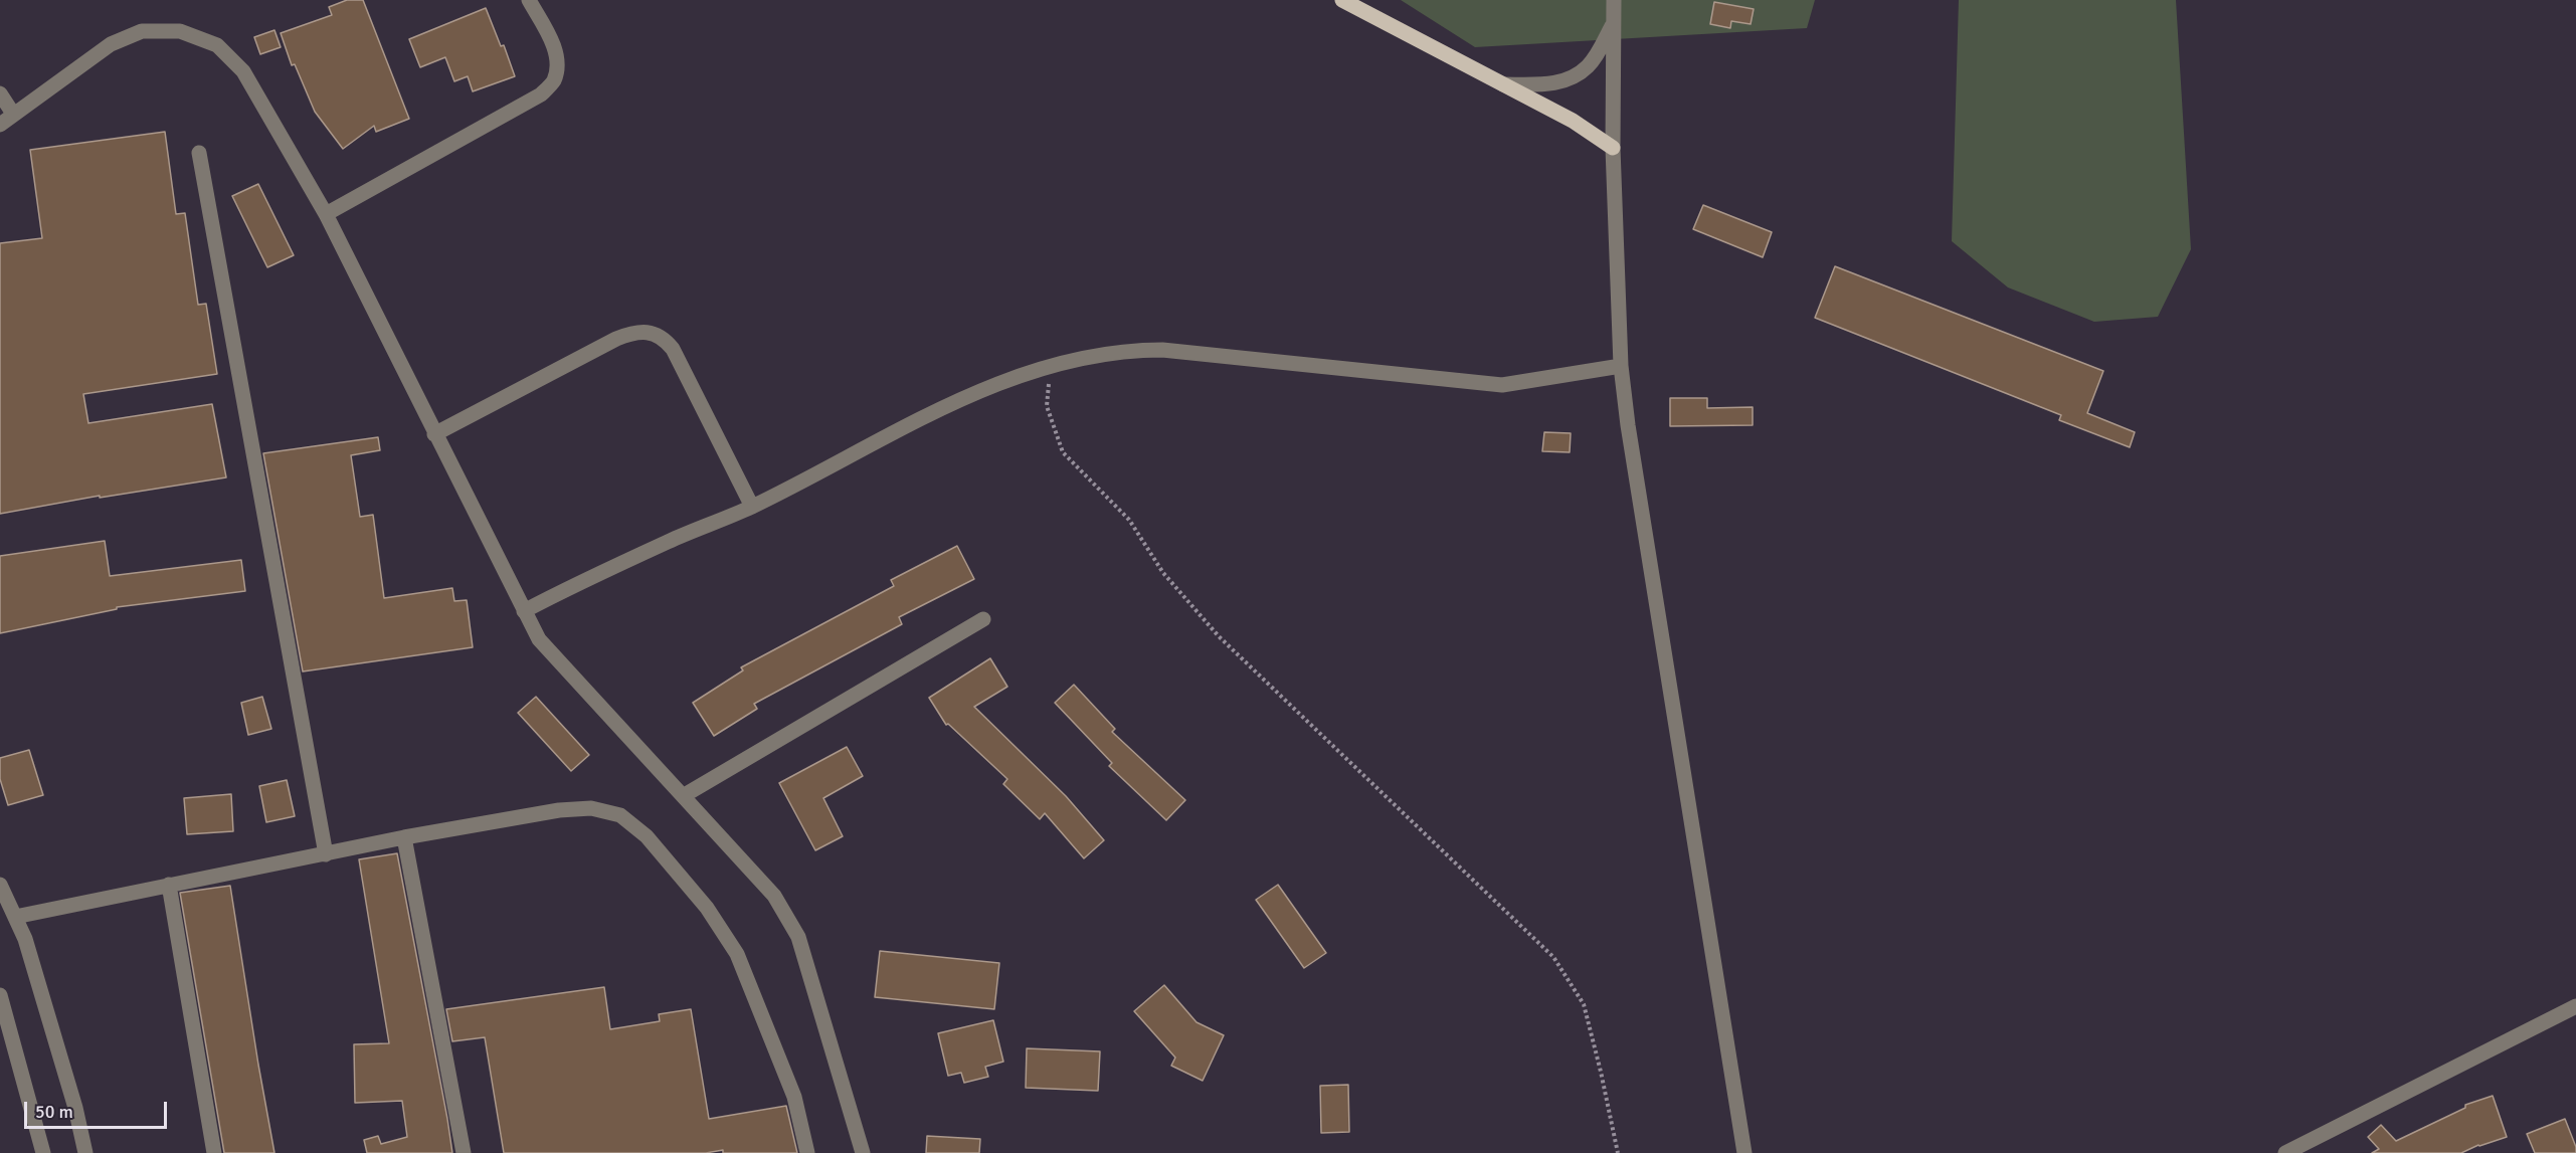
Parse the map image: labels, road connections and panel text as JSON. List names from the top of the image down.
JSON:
{
  "scale_bar": "50 m"
}
